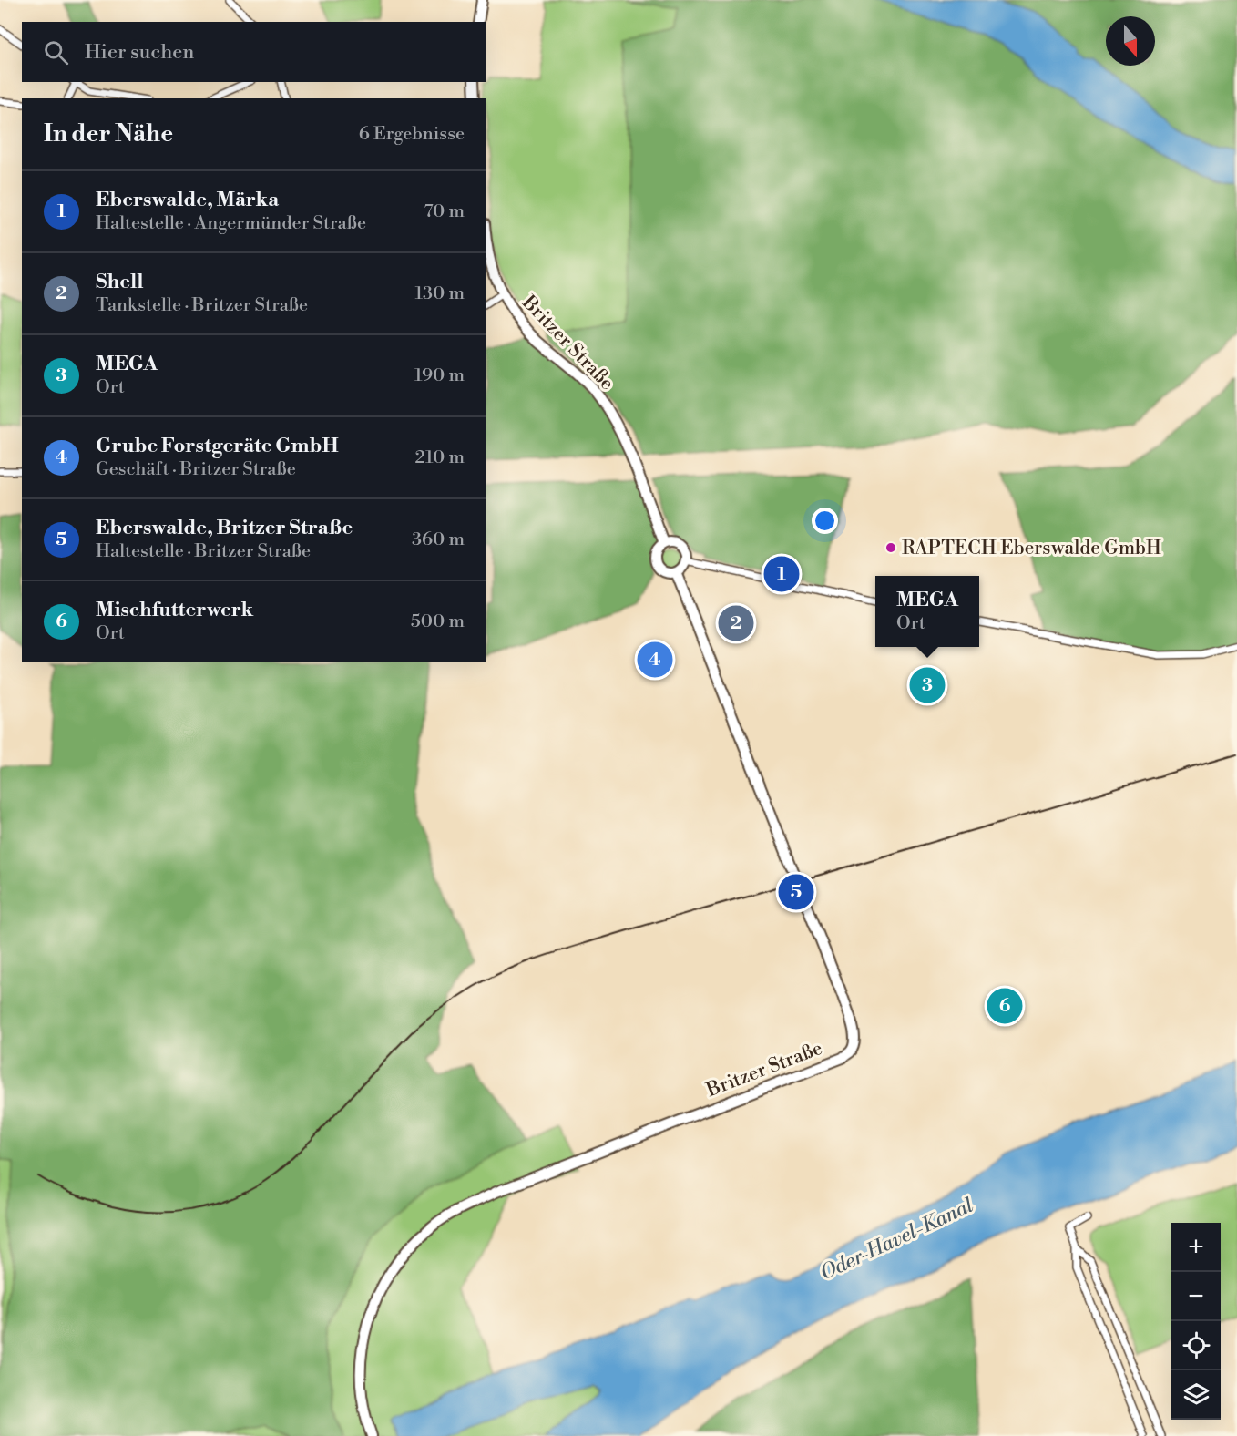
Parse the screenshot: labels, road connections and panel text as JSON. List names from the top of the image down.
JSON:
{
  "streets": {
    "main road": ["Britzer Straße"]
  },
  "water": ["Oder-Havel-Kanal"],
  "places": ["RAPTECH Eberswalde GmbH"],
  "north": "bottom",
  "page": {
    "search": "Hier suchen",
    "heading": ["In der Nähe", "6 Ergebnisse"],
    "list": [
      {
        "mark": "1",
        "name": "Eberswalde, Märka",
        "note": "Haltestelle · Angermünder Straße",
        "value": "70 m"
      },
      {
        "mark": "2",
        "name": "Shell",
        "note": "Tankstelle · Britzer Straße",
        "value": "130 m"
      },
      {
        "mark": "3",
        "name": "MEGA",
        "note": "Ort",
        "value": "190 m"
      },
      {
        "mark": "4",
        "name": "Grube Forstgeräte GmbH",
        "note": "Geschäft · Britzer Straße",
        "value": "210 m"
      },
      {
        "mark": "5",
        "name": "Eberswalde, Britzer Straße",
        "note": "Haltestelle · Britzer Straße",
        "value": "360 m"
      },
      {
        "mark": "6",
        "name": "Mischfutterwerk",
        "note": "Ort",
        "value": "500 m"
      }
    ],
    "pins": [
      "1",
      "2",
      "4",
      "3",
      "5",
      "6"
    ],
    "popup": ["MEGA", "Ort"],
    "map_buttons": ["+", "−"]
  }
}
